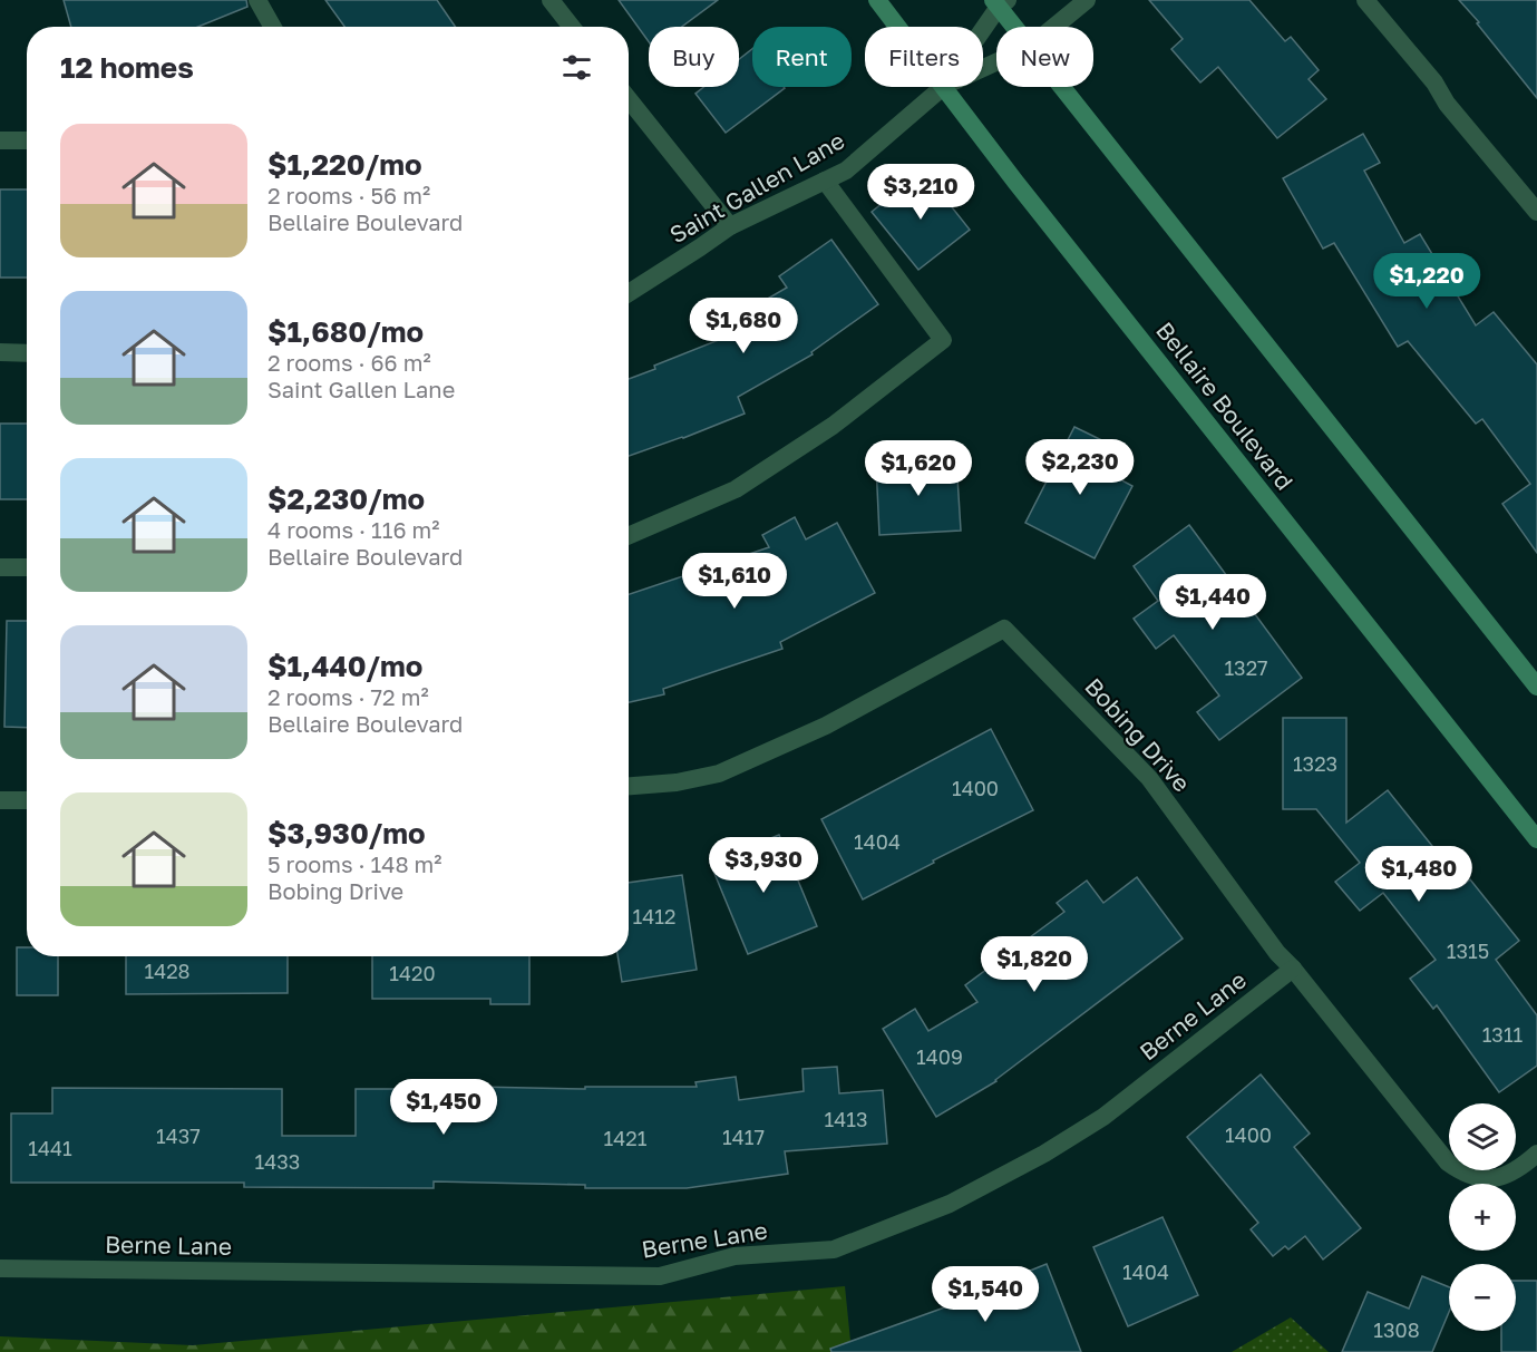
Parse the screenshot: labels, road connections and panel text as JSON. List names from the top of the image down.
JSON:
{
  "streets": {
    "main road": ["Bellaire Boulevard"],
    "street": ["Saint Gallen Lane", "Bobing Drive", "Berne Lane"]
  },
  "crossings": [
    ["Saint Gallen Lane", "Bellaire Boulevard"],
    ["Bobing Drive", "Berne Lane"]
  ],
  "house_numbers": [
    "1327",
    "1323",
    "1400",
    "1404",
    "1412",
    "1315",
    "1428",
    "1420",
    "1311",
    "1409",
    "1413",
    "1400",
    "1437",
    "1417",
    "1421",
    "1441",
    "1433",
    "1404",
    "1308"
  ],
  "page": {
    "chip": [
      "Buy",
      "Rent",
      "Filters",
      "New"
    ],
    "heading": "12 homes",
    "list": [
      {
        "name": "$1,220/mo",
        "note": "2 rooms · 56 m² · Bellaire Boulevard"
      },
      {
        "name": "$1,680/mo",
        "note": "2 rooms · 66 m² · Saint Gallen Lane"
      },
      {
        "name": "$2,230/mo",
        "note": "4 rooms · 116 m² · Bellaire Boulevard"
      },
      {
        "name": "$1,440/mo",
        "note": "2 rooms · 72 m² · Bellaire Boulevard"
      },
      {
        "name": "$3,930/mo",
        "note": "5 rooms · 148 m² · Bobing Drive"
      }
    ],
    "price": [
      "$3,210",
      "$1,220",
      "$1,680",
      "$2,230",
      "$1,620",
      "$1,610",
      "$1,440",
      "$3,930",
      "$1,480",
      "$1,820",
      "$1,450",
      "$1,540"
    ],
    "map_buttons": ["+", "−"]
  }
}
